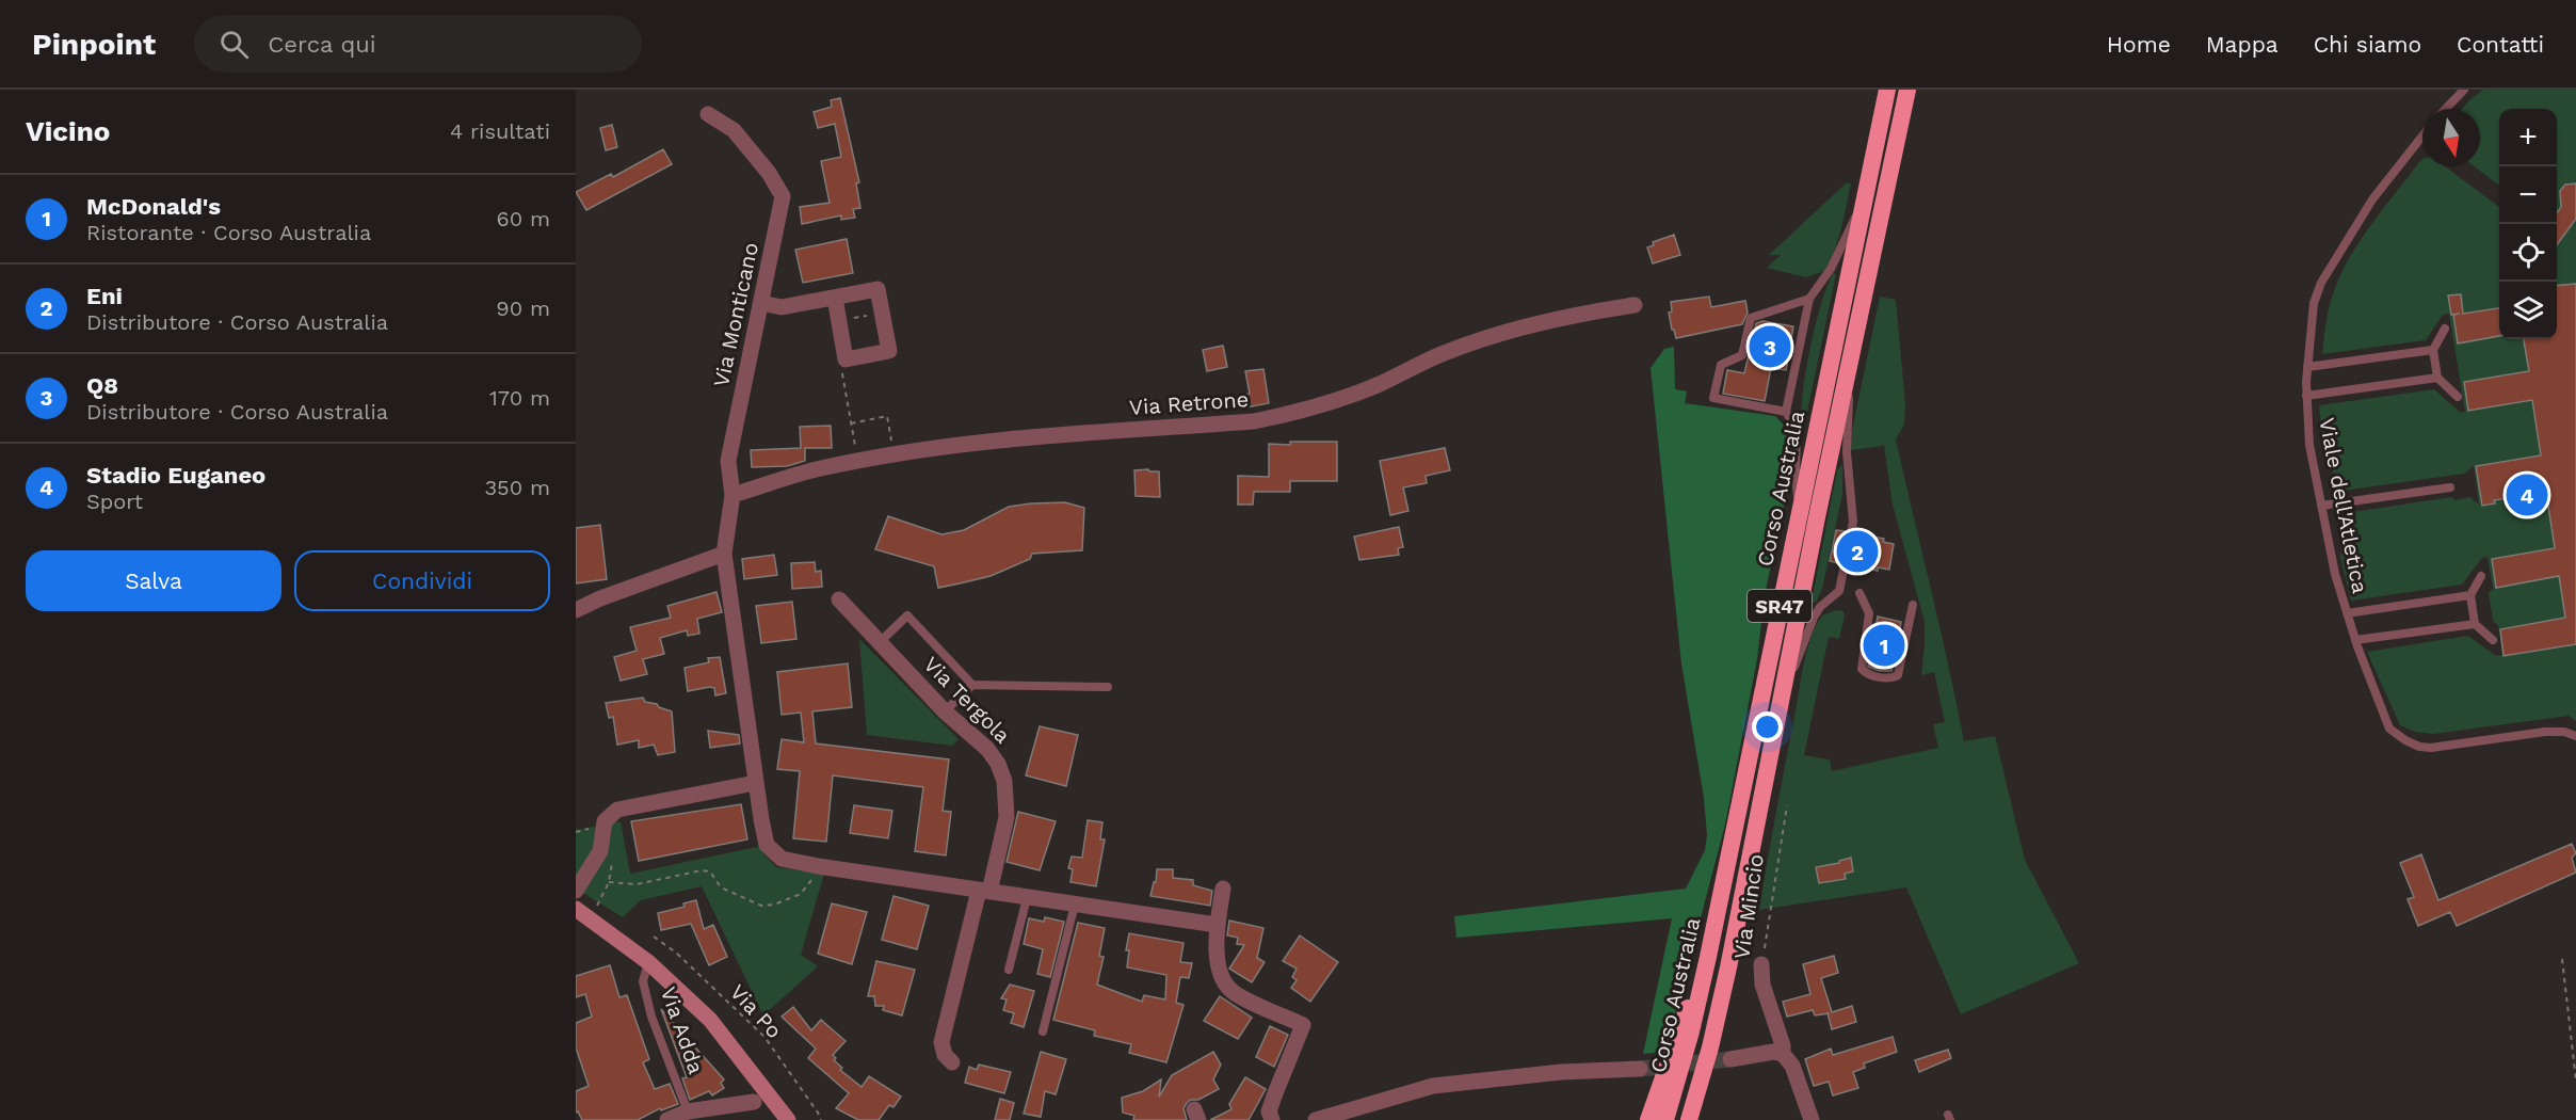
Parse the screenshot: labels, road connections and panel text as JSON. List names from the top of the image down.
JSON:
{
  "streets": {
    "highway": ["Corso Australia", "SR47"],
    "street": [
      "Via Monticano",
      "Via Retrone",
      "Via Tergola",
      "Via Mincio"
    ],
    "lane": ["Viale dell'Atletica", "Via Adda"],
    "path": ["Via Po"]
  },
  "crossings": [
    ["Via Monticano", "Via Retrone"],
    ["Corso Australia", "SR47"]
  ],
  "north": "bottom",
  "page": {
    "header": "Pinpoint",
    "search": "Cerca qui",
    "nav": [
      "Home",
      "Mappa",
      "Chi siamo",
      "Contatti"
    ],
    "heading": ["Vicino", "4 risultati"],
    "map_buttons": ["+", "−"],
    "list": [
      {
        "mark": "1",
        "name": "McDonald's",
        "note": "Ristorante · Corso Australia",
        "value": "60 m"
      },
      {
        "mark": "2",
        "name": "Eni",
        "note": "Distributore · Corso Australia",
        "value": "90 m"
      },
      {
        "mark": "3",
        "name": "Q8",
        "note": "Distributore · Corso Australia",
        "value": "170 m"
      },
      {
        "mark": "4",
        "name": "Stadio Euganeo",
        "note": "Sport",
        "value": "350 m"
      }
    ],
    "pins": [
      "3",
      "4",
      "2",
      "1"
    ],
    "buttons": ["Salva", "Condividi"]
  }
}
